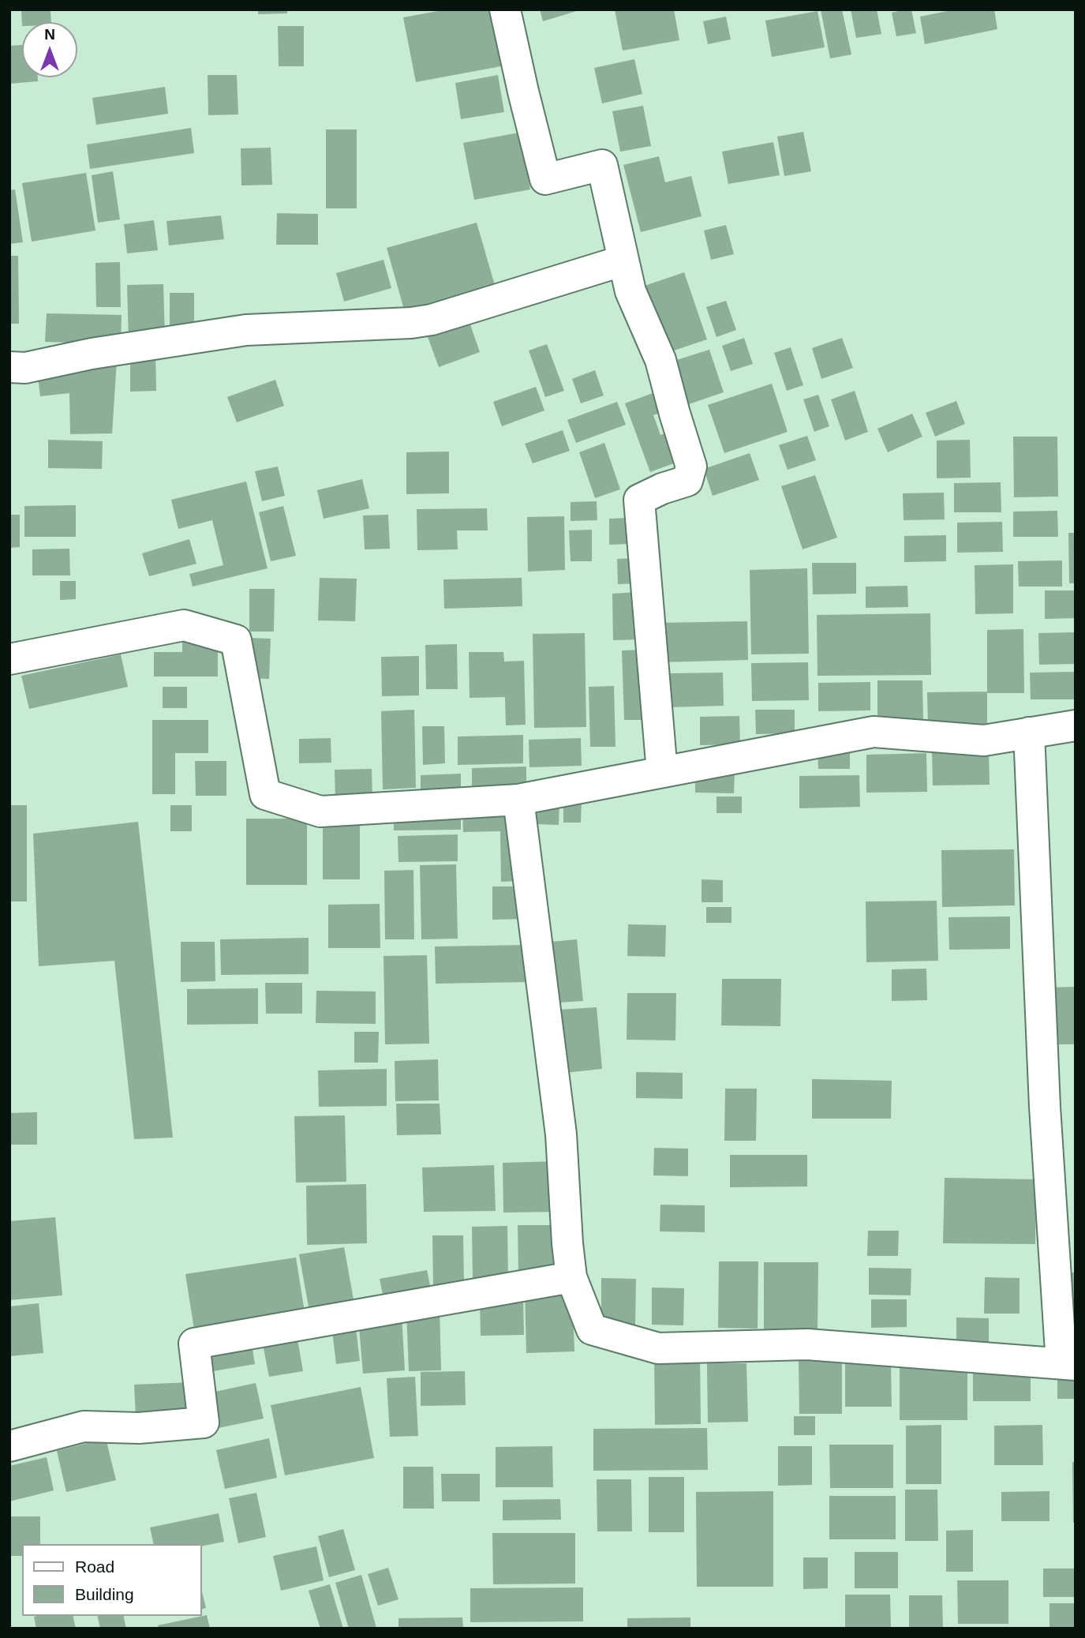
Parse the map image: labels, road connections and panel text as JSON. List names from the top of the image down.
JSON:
{
  "legend": ["Road", "Building"],
  "north": "top"
}
